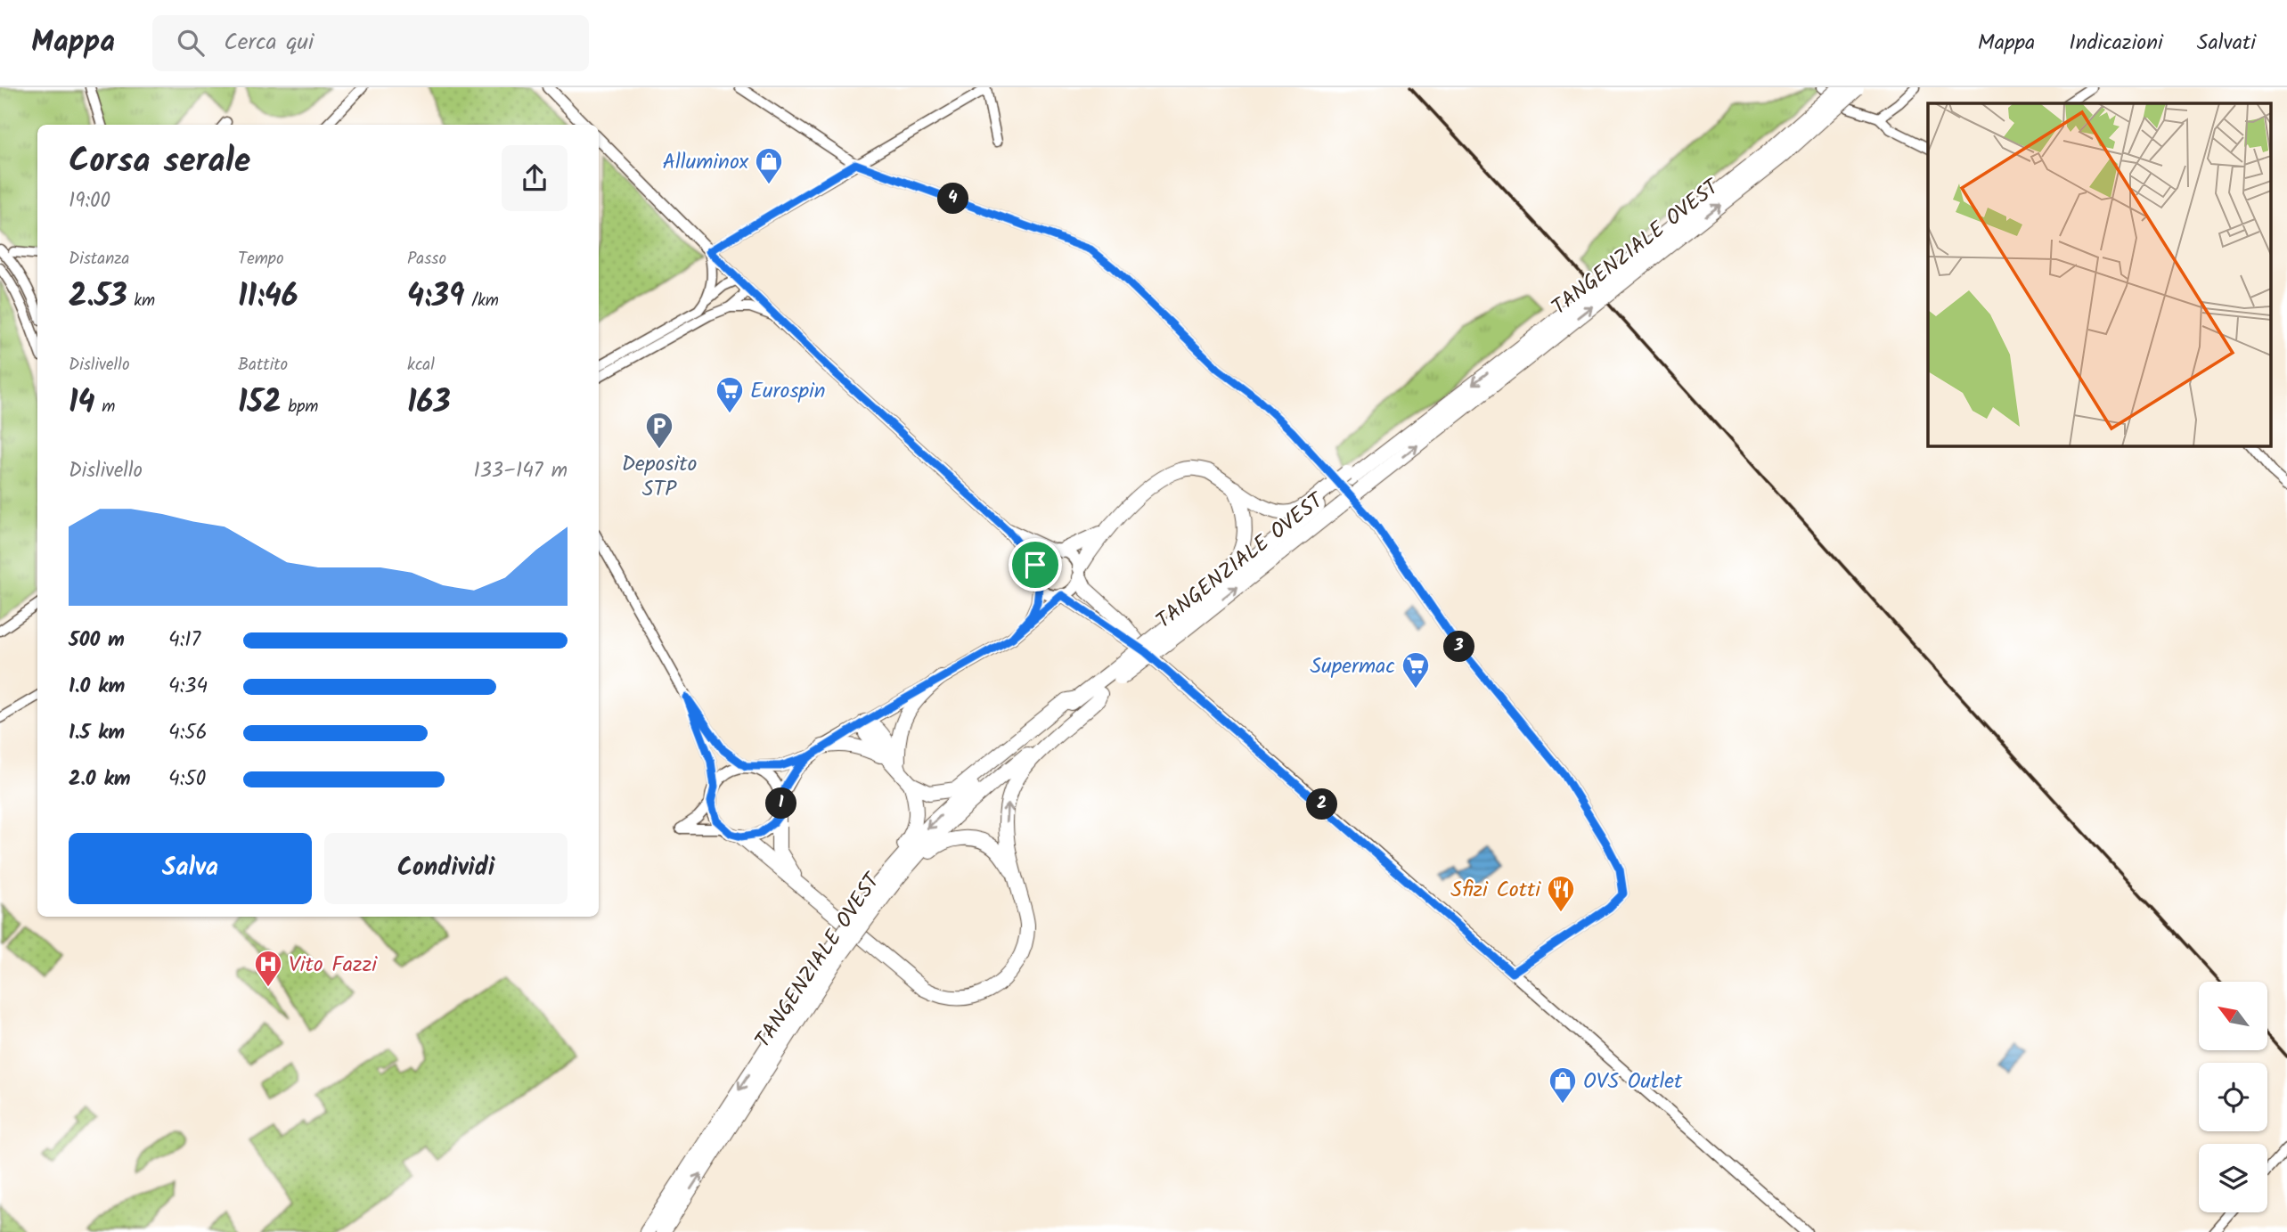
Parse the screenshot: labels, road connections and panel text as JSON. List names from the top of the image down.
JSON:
{
  "streets": {
    "highway": ["TANGENZIALE OVEST"]
  },
  "places": {
    "shop": ["Alluminox", "OVS Outlet"],
    "supermarket": ["Eurospin", "Supermac"],
    "parking": ["Deposito STP"],
    "restaurant": ["Sfizi Cotti"],
    "hospital": ["Vito Fazzi"]
  },
  "north": "top left",
  "page": {
    "header": "Mappa",
    "search": "Cerca qui",
    "nav": ["Mappa", "Indicazioni", "Salvati"],
    "heading": ["Corsa serale", "19:00"],
    "pins": [
      "4",
      "3",
      "1",
      "2"
    ],
    "stats": [
      ["Distanza", "2.53 km"],
      ["Tempo", "11:46"],
      ["Passo", "4:39 /km"],
      ["Dislivello", "14 m"],
      ["Battito", "152 bpm"],
      ["kcal", "163"]
    ],
    "chart": ["Dislivello", "133–147 m"],
    "list": [
      {
        "name": "500 m",
        "note": "4:17"
      },
      {
        "name": "1.0 km",
        "note": "4:34"
      },
      {
        "name": "1.5 km",
        "note": "4:56"
      },
      {
        "name": "2.0 km",
        "note": "4:50"
      }
    ],
    "buttons": ["Salva", "Condividi"]
  }
}
